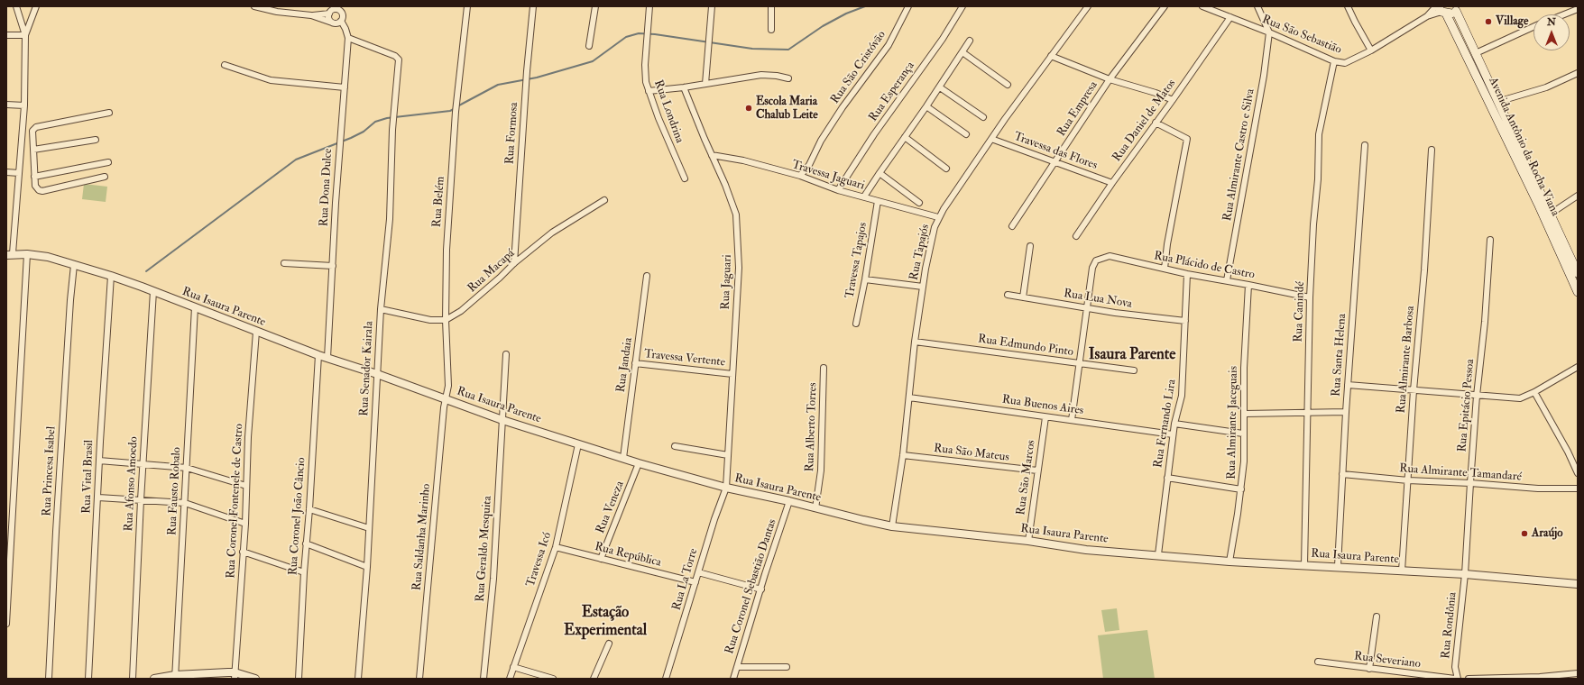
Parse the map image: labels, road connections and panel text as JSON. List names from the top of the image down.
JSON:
{
  "streets": {
    "main road": ["Avenida Antônio da Rocha Viana"],
    "street": [
      "Rua São Sebastião",
      "Rua São Cristóvão",
      "Rua Esperança",
      "Rua Empresa",
      "Rua Londrina",
      "Rua Daniel de Matos",
      "Rua Formosa",
      "Travessa das Flores",
      "Rua Almirante Castro e Silva",
      "Travessa Jaguari",
      "Rua Dona Dulce",
      "Rua Belém",
      "Rua Tapajós",
      "Travessa Tapajos",
      "Rua Plácido de Castro",
      "Rua Macapá",
      "Rua Jaguari",
      "Rua Lua Nova",
      "Rua Isaura Parente",
      "Rua Canindé",
      "Rua Edmundo Pinto",
      "Rua Santa Helena",
      "Travessa Vertente",
      "Rua Almirante Barbosa",
      "Rua Jandaia",
      "Rua Senador Kairala",
      "Rua Buenos Aires",
      "Rua Epitácio Pessoa",
      "Rua Almirante Jaceguais",
      "Rua Fernando Lira",
      "Rua Alberto Torres",
      "Rua São Mateus",
      "Rua Princesa Isabel",
      "Rua Almirante Tamandaré",
      "Rua Vital Brasil",
      "Rua São Marcos",
      "Rua Afonso Amoedo",
      "Rua Fausto Robalo",
      "Rua Coronel Fontenele de Castro",
      "Rua Veneza",
      "Rua Coronel João Câncio",
      "Rua Saldanha Marinho",
      "Rua Geraldo Mesquita",
      "Rua República",
      "Travessa Icó",
      "Rua La Torre",
      "Rua Coronel Sebastião Dantas",
      "Rua Rondônia",
      "Rua Severiano"
    ]
  },
  "crossings": [
    ["Rua São Sebastião", "Rua Daniel de Matos"],
    ["Rua São Sebastião", "Avenida Antônio da Rocha Viana"],
    ["Rua São Sebastião", "Rua Almirante Castro e Silva"],
    ["Rua São Sebastião", "Rua Canindé"],
    ["Rua São Cristóvão", "Travessa Jaguari"],
    ["Rua Esperança", "Travessa Jaguari"],
    ["Rua Empresa", "Travessa das Flores"],
    ["Rua Daniel de Matos", "Travessa das Flores"],
    ["Rua Formosa", "Rua Macapá"],
    ["Travessa das Flores", "Rua Tapajós"],
    ["Rua Almirante Castro e Silva", "Rua Plácido de Castro"],
    ["Travessa Jaguari", "Rua Tapajós"],
    ["Travessa Jaguari", "Travessa Tapajos"],
    ["Travessa Jaguari", "Rua Jaguari"],
    ["Rua Dona Dulce", "Rua Isaura Parente"],
    ["Rua Dona Dulce", "Rua Senador Kairala"],
    ["Rua Belém", "Rua Macapá"],
    ["Rua Belém", "Rua Isaura Parente"],
    ["Rua Belém", "Rua Saldanha Marinho"],
    ["Rua Tapajós", "Rua Isaura Parente"],
    ["Rua Tapajós", "Rua Edmundo Pinto"],
    ["Rua Tapajós", "Rua Buenos Aires"],
    ["Rua Tapajós", "Rua São Mateus"],
    ["Rua Plácido de Castro", "Rua Lua Nova"],
    ["Rua Plácido de Castro", "Rua Canindé"],
    ["Rua Plácido de Castro", "Rua Almirante Jaceguais"],
    ["Rua Plácido de Castro", "Rua Fernando Lira"],
    ["Rua Jaguari", "Rua Isaura Parente"],
    ["Rua Jaguari", "Travessa Vertente"],
    ["Rua Jaguari", "Rua La Torre"],
    ["Rua Lua Nova", "Rua Fernando Lira"],
    ["Rua Isaura Parente", "Rua Canindé"],
    ["Rua Isaura Parente", "Rua Santa Helena"],
    ["Rua Isaura Parente", "Rua Almirante Barbosa"],
    ["Rua Isaura Parente", "Rua Jandaia"],
    ["Rua Isaura Parente", "Rua Senador Kairala"],
    ["Rua Isaura Parente", "Rua Epitácio Pessoa"],
    ["Rua Isaura Parente", "Rua Almirante Jaceguais"],
    ["Rua Isaura Parente", "Rua Fernando Lira"],
    ["Rua Isaura Parente", "Rua Alberto Torres"],
    ["Rua Isaura Parente", "Rua Princesa Isabel"],
    ["Rua Isaura Parente", "Rua Vital Brasil"],
    ["Rua Isaura Parente", "Rua São Marcos"],
    ["Rua Isaura Parente", "Rua Afonso Amoedo"],
    ["Rua Isaura Parente", "Rua Fausto Robalo"],
    ["Rua Isaura Parente", "Rua Coronel Fontenele de Castro"],
    ["Rua Isaura Parente", "Rua Veneza"],
    ["Rua Isaura Parente", "Rua Coronel João Câncio"],
    ["Rua Isaura Parente", "Rua Saldanha Marinho"],
    ["Rua Isaura Parente", "Rua Geraldo Mesquita"],
    ["Rua Isaura Parente", "Travessa Icó"],
    ["Rua Isaura Parente", "Rua La Torre"],
    ["Rua Isaura Parente", "Rua Coronel Sebastião Dantas"],
    ["Rua Isaura Parente", "Rua Rondônia"],
    ["Rua Santa Helena", "Rua Almirante Tamandaré"],
    ["Travessa Vertente", "Rua Jandaia"],
    ["Rua Almirante Barbosa", "Rua Almirante Tamandaré"],
    ["Rua Buenos Aires", "Rua Fernando Lira"],
    ["Rua Buenos Aires", "Rua São Marcos"],
    ["Rua Epitácio Pessoa", "Rua Almirante Tamandaré"],
    ["Rua Epitácio Pessoa", "Rua Rondônia"],
    ["Rua São Mateus", "Rua São Marcos"],
    ["Rua Veneza", "Rua República"],
    ["Rua República", "Travessa Icó"],
    ["Rua República", "Rua La Torre"],
    ["Rua Rondônia", "Rua Severiano"]
  ],
  "districts": ["Isaura Parente", "Estação Experimental"],
  "places": ["Village", "Escola Maria Chalub Leite", "Araújo"],
  "north": "top"
}
